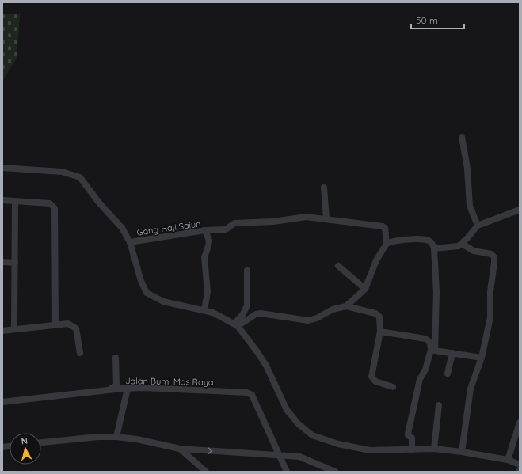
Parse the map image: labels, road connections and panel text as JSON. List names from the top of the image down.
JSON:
{
  "streets": {
    "street": ["Gang Haji Saiun", "Jalan Bumi Mas Raya"]
  },
  "scale_bar": "50 m",
  "north": "top"
}
